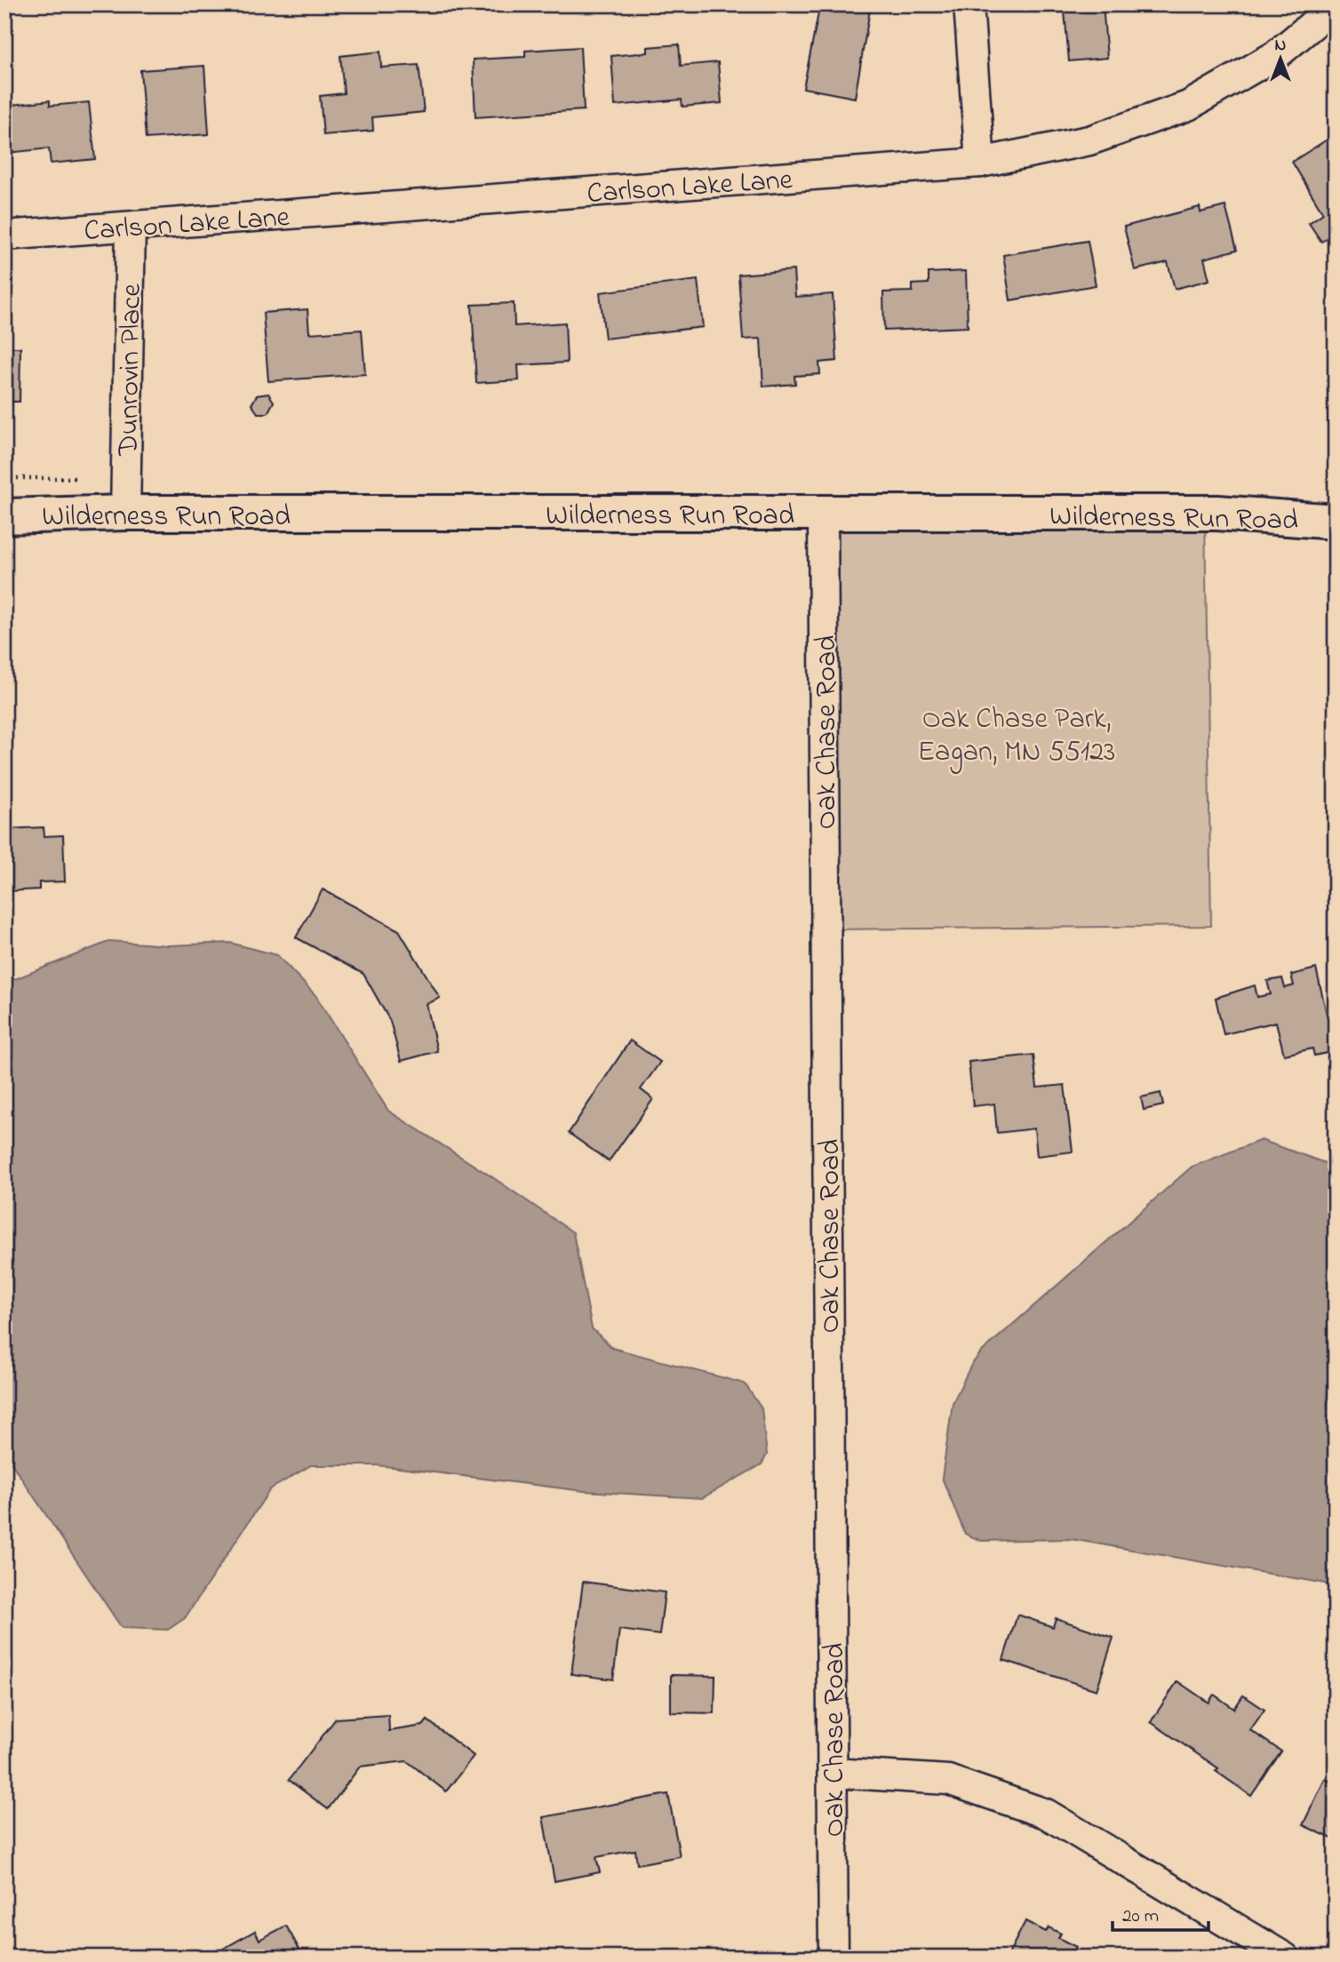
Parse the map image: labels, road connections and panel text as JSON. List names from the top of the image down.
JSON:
{
  "streets": {
    "street": [
      "Carlson Lake Lane",
      "Dunrovin Place",
      "Wilderness Run Road",
      "Oak Chase Road"
    ]
  },
  "crossings": [
    ["Carlson Lake Lane", "Dunrovin Place"],
    ["Dunrovin Place", "Wilderness Run Road"],
    ["Wilderness Run Road", "Oak Chase Road"]
  ],
  "parks": ["Oak Chase Park, Eagan, MN 55123"],
  "scale_bar": "20 m",
  "north": "top"
}
